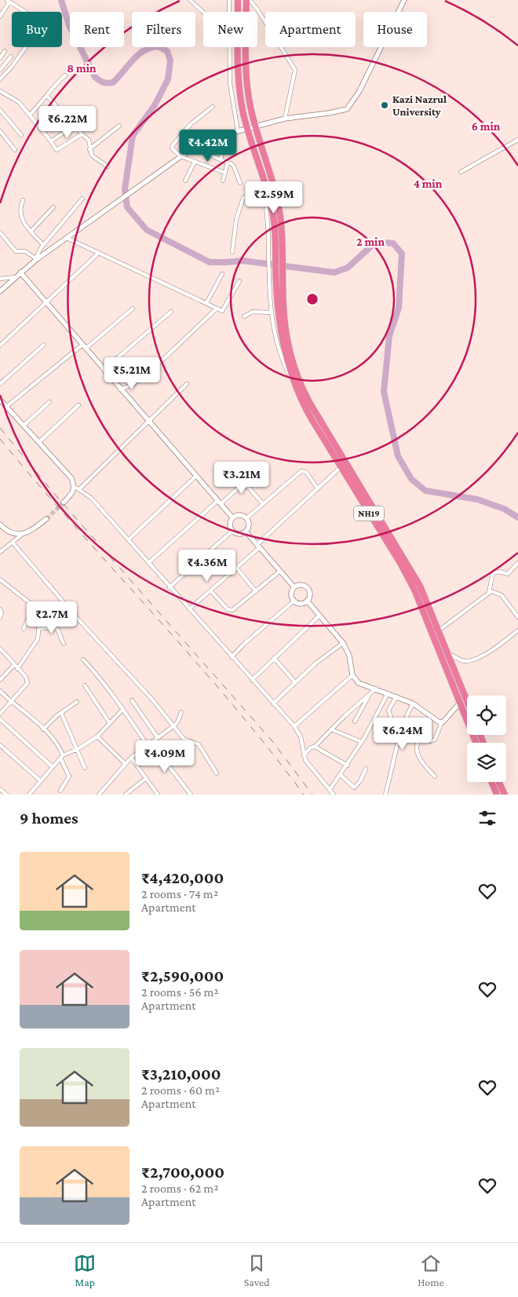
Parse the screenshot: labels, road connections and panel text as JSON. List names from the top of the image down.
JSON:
{
  "streets": {
    "highway": ["NH19"]
  },
  "places": ["Kazi Nazrul University"],
  "page": {
    "chip": [
      "Buy",
      "Rent",
      "Filters",
      "New",
      "Apartment",
      "House"
    ],
    "price": [
      "₹6.22M",
      "₹4.42M",
      "₹2.59M",
      "₹5.21M",
      "₹3.21M",
      "₹4.36M",
      "₹2.7M",
      "₹6.24M",
      "₹4.09M"
    ],
    "heading": "9 homes",
    "list": [
      {
        "name": "₹4,420,000",
        "note": "2 rooms · 74 m² · Apartment"
      },
      {
        "name": "₹2,590,000",
        "note": "2 rooms · 56 m² · Apartment"
      },
      {
        "name": "₹3,210,000",
        "note": "2 rooms · 60 m² · Apartment"
      },
      {
        "name": "₹2,700,000",
        "note": "2 rooms · 62 m² · Apartment"
      }
    ],
    "tabs": ["Map", "Saved", "Home"]
  },
  "rings": [
    "8 min",
    "6 min",
    "4 min",
    "2 min"
  ]
}
